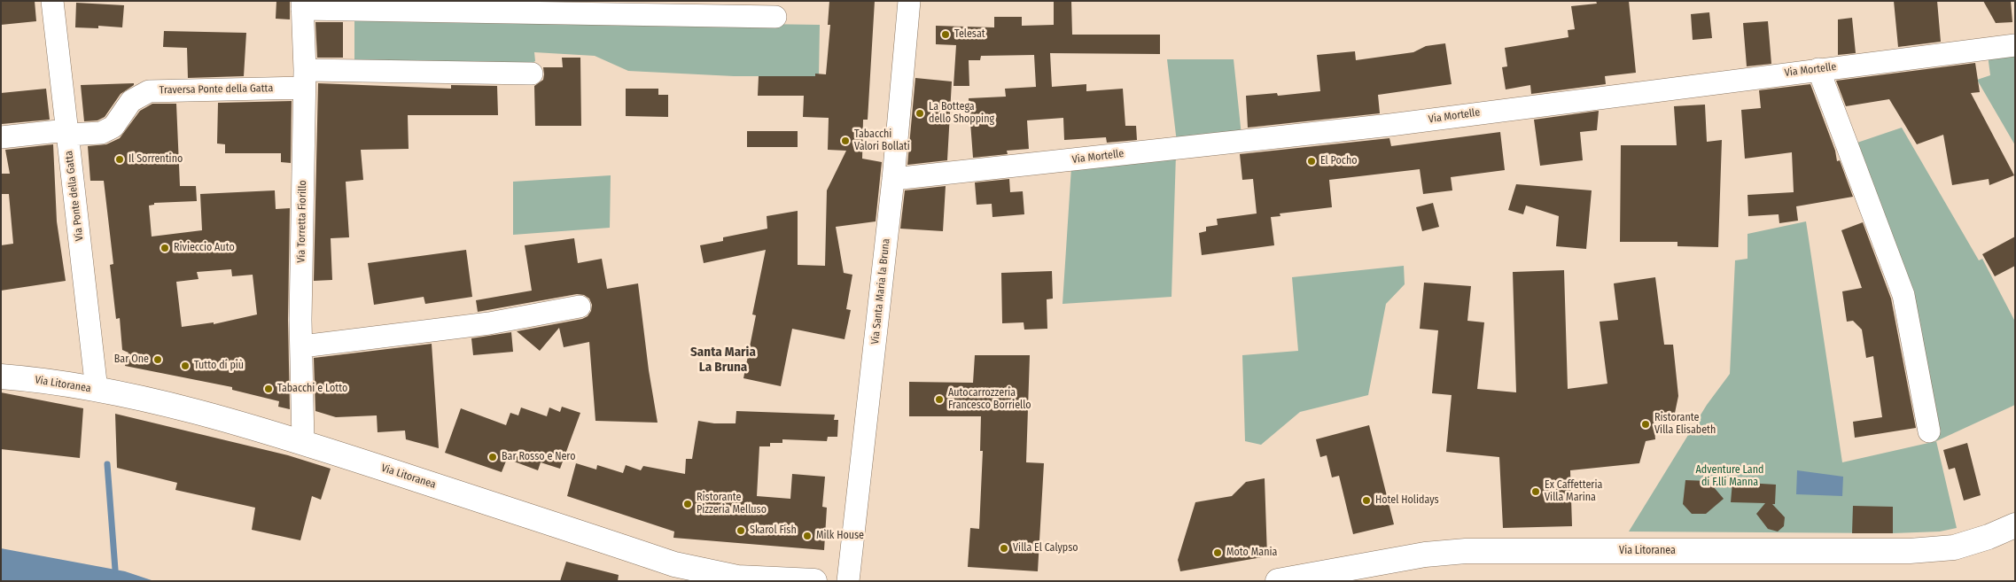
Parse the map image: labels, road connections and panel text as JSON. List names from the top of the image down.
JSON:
{
  "streets": {
    "street": [
      "Via Mortelle",
      "Traversa Ponte della Gatta",
      "Via Ponte della Gatta",
      "Via Torretta Fiorillo",
      "Via Santa Maria la Bruna",
      "Via Litoranea"
    ]
  },
  "crossings": [
    ["Via Mortelle", "Via Santa Maria la Bruna"],
    ["Traversa Ponte della Gatta", "Via Ponte della Gatta"],
    ["Traversa Ponte della Gatta", "Via Torretta Fiorillo"],
    ["Via Ponte della Gatta", "Via Litoranea"],
    ["Via Torretta Fiorillo", "Via Litoranea"]
  ],
  "districts": ["Santa Maria La Bruna"],
  "parks": ["Adventure Land di F.lli Manna"],
  "places": [
    "Telesat",
    "La Bottega dello Shopping",
    "Tabacchi Valori Bollati",
    "Il Sorrentino",
    "El Pocho",
    "Rivieccio Auto",
    "Bar One",
    "Tutto di più",
    "Tabacchi e Lotto",
    "Autocarrozzeria Francesco Borriello",
    "Ristorante Villa Elisabeth",
    "Bar Rosso e Nero",
    "Ex Caffetteria Villa Marina",
    "Hotel Holidays",
    "Ristorante Pizzeria Melluso",
    "Skarol Fish",
    "Milk House",
    "Villa El Calypso",
    "Moto Mania"
  ]
}
